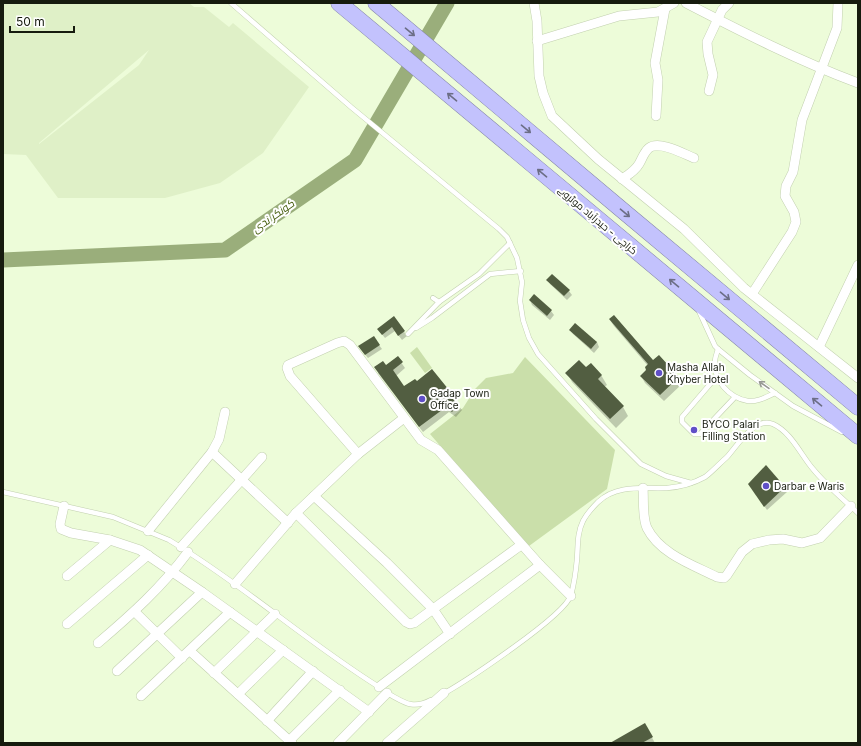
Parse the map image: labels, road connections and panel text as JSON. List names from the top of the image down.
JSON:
{
  "streets": {
    "highway": ["کراچی - حیدرآباد موٹروے"]
  },
  "water": ["کونکر ندی"],
  "places": [
    "Masha Allah Khyber Hotel",
    "Gadap Town Office",
    "BYCO Palari Filling Station",
    "Darbar e Waris"
  ],
  "scale_bar": "50 m"
}
